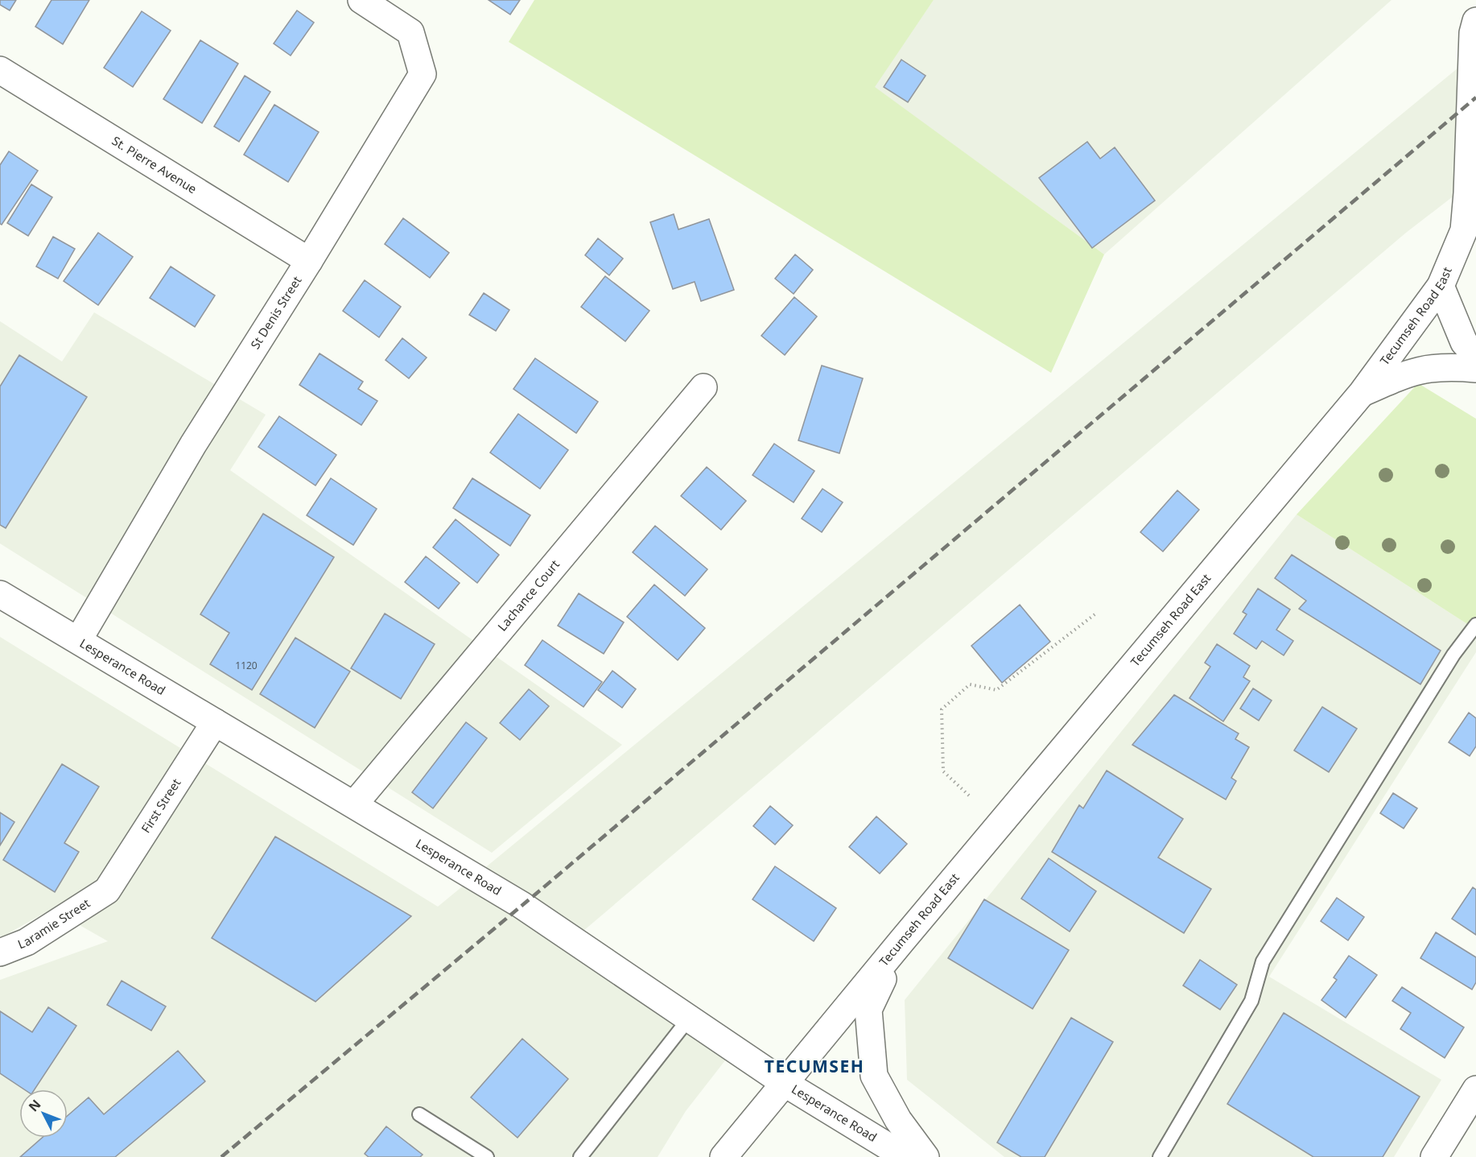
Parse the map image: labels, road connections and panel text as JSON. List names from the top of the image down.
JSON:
{
  "streets": {
    "main road": [
      "St. Pierre Avenue",
      "St Denis Street",
      "Tecumseh Road East",
      "Lachance Court",
      "Lesperance Road",
      "First Street",
      "Laramie Street"
    ]
  },
  "crossings": [
    ["St. Pierre Avenue", "St Denis Street"],
    ["St Denis Street", "Lesperance Road"],
    ["Tecumseh Road East", "Lesperance Road"],
    ["Lachance Court", "Lesperance Road"],
    ["Lesperance Road", "First Street"],
    ["First Street", "Laramie Street"]
  ],
  "districts": ["TECUMSEH"],
  "house_numbers": ["1120"],
  "north": "top left"
}
